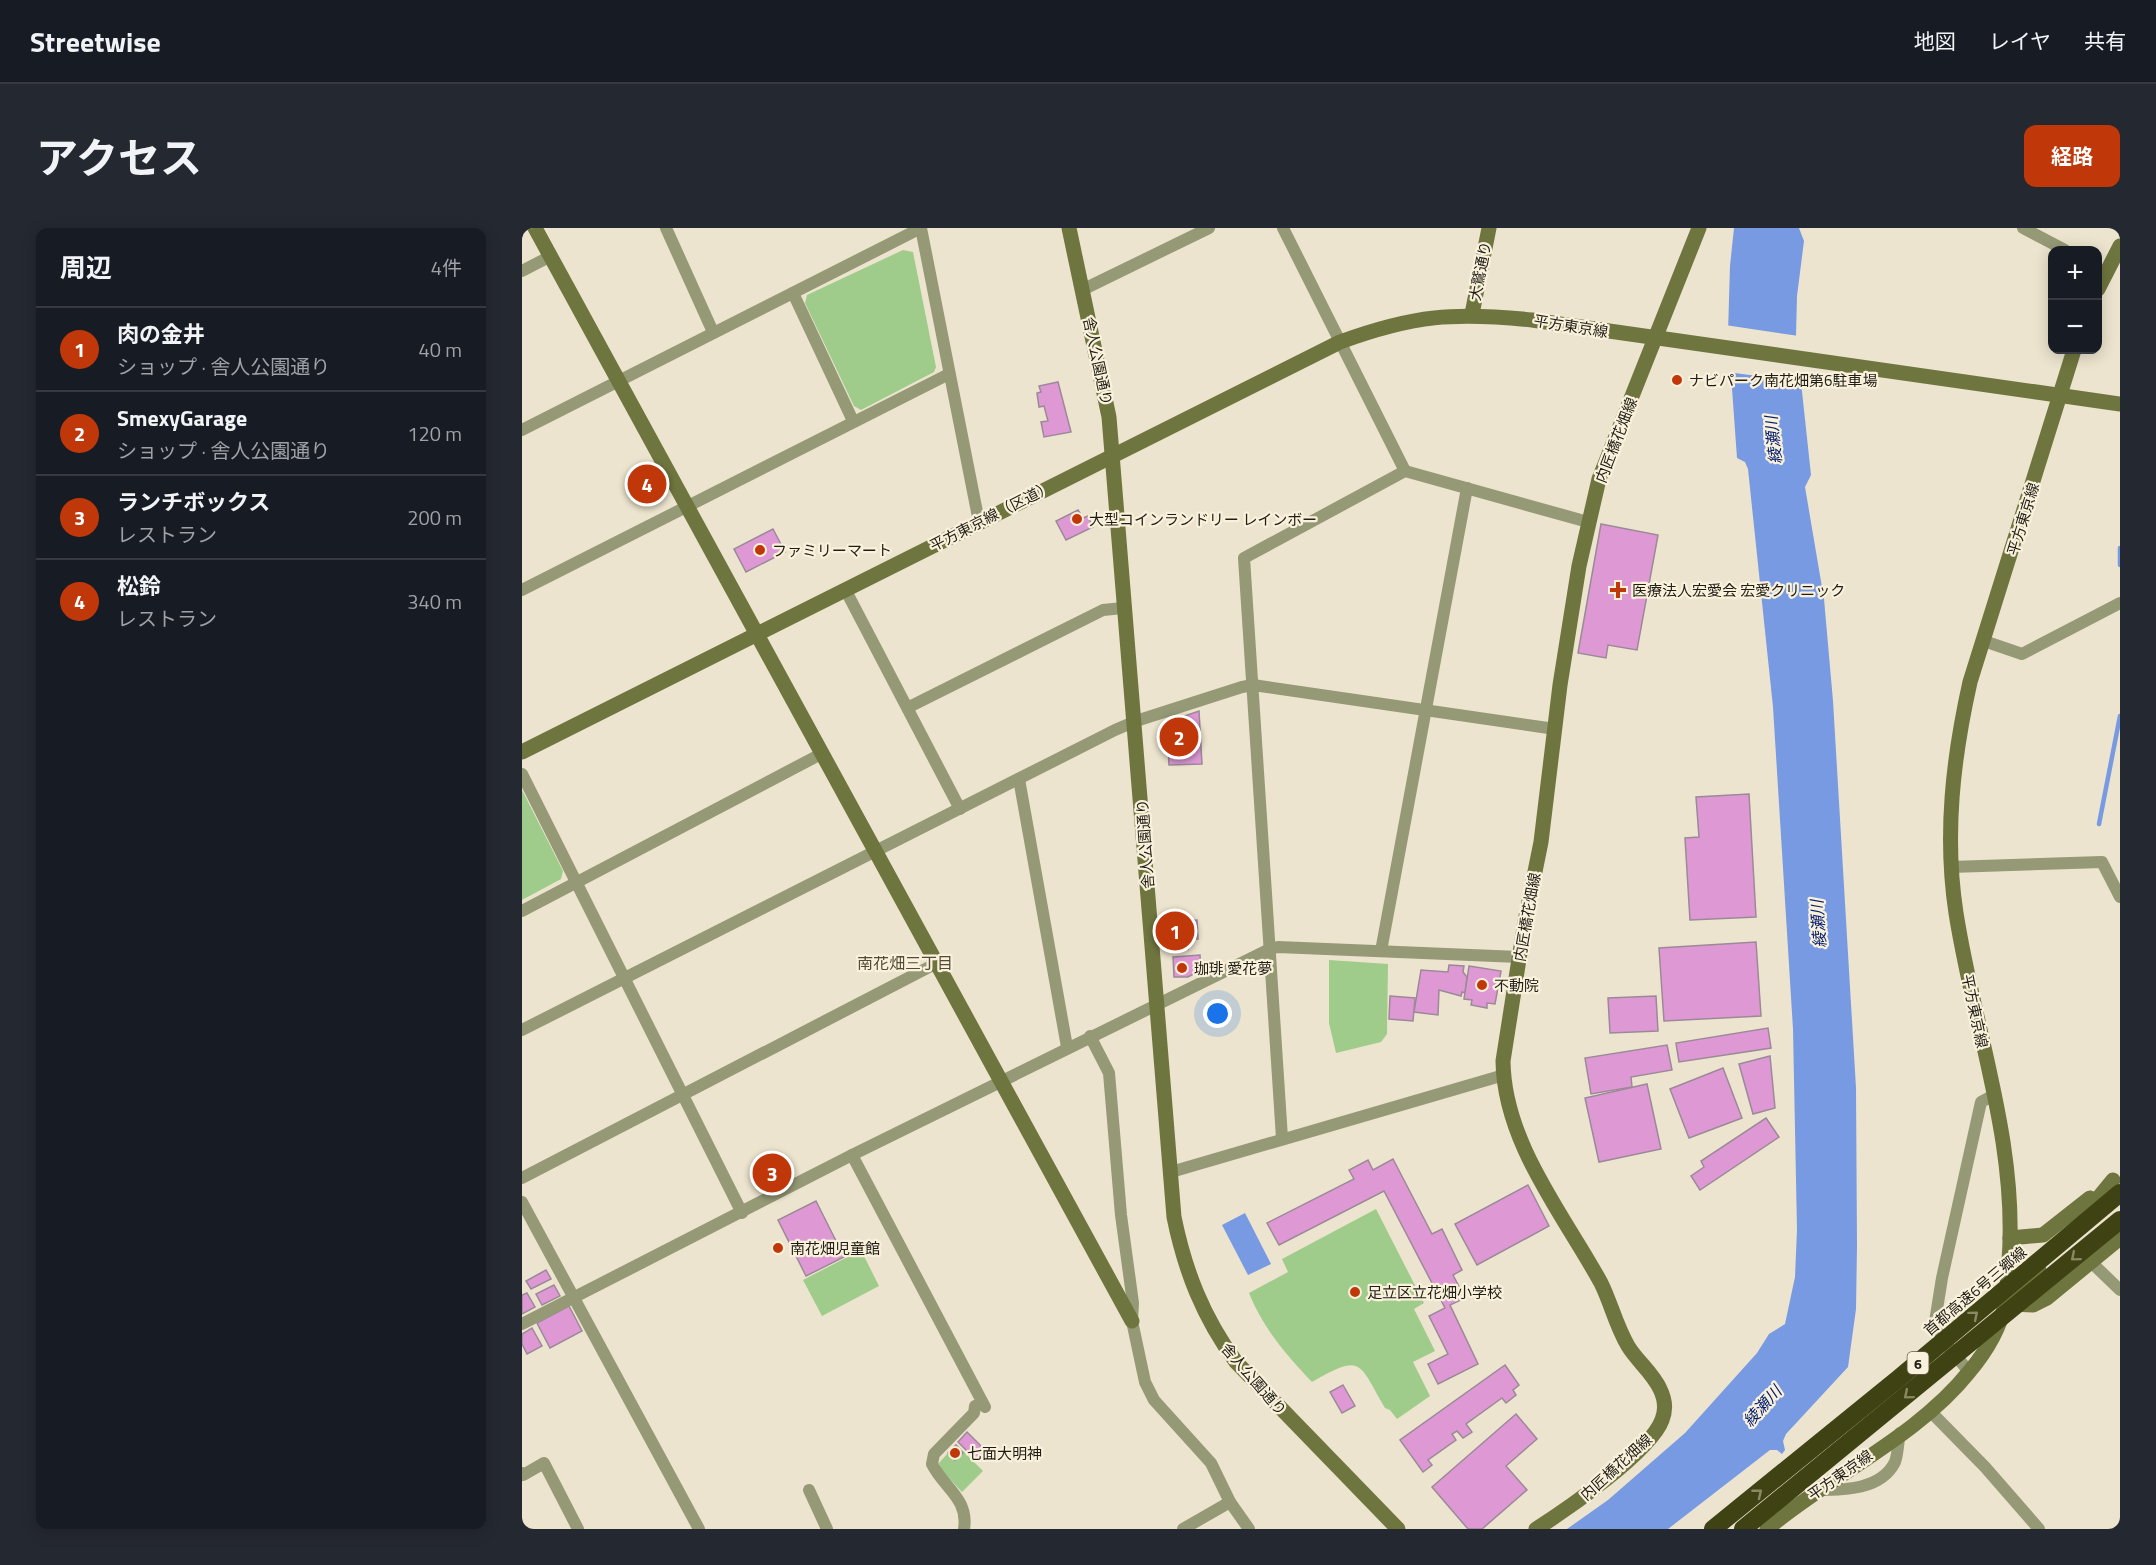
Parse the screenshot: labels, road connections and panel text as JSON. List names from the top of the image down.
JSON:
{
  "streets": {
    "highway": ["首都高速6号三郷線", "6"],
    "main road": [
      "大鷲通り",
      "平方東京線",
      "舎人公園通り",
      "内匠橋花畑線",
      "平方東京線（区道）"
    ]
  },
  "crossings": [
    ["大鷲通り", "平方東京線"],
    ["大鷲通り", "平方東京線（区道）"],
    ["平方東京線", "内匠橋花畑線"],
    ["平方東京線", "平方東京線（区道）"],
    ["舎人公園通り", "平方東京線（区道）"]
  ],
  "districts": ["南花畑三丁目"],
  "water": ["綾瀬川"],
  "places": {
    "other": [
      "ナビパーク南花畑第6駐車場",
      "大型コインランドリー レインボー",
      "ファミリーマート",
      "珈琲 愛花夢",
      "不動院",
      "南花畑児童館",
      "足立区立花畑小学校",
      "七面大明神"
    ],
    "health": ["医療法人宏愛会 宏愛クリニック"]
  },
  "page": {
    "header": "Streetwise",
    "nav": ["地図", "レイヤ", "共有"],
    "title": "アクセス",
    "buttons": "経路",
    "heading": ["周辺", "4件"],
    "map_buttons": ["+", "−"],
    "list": [
      {
        "mark": "1",
        "name": "肉の金井",
        "note": "ショップ · 舎人公園通り",
        "value": "40 m"
      },
      {
        "mark": "2",
        "name": "SmexyGarage",
        "note": "ショップ · 舎人公園通り",
        "value": "120 m"
      },
      {
        "mark": "3",
        "name": "ランチボックス",
        "note": "レストラン",
        "value": "200 m"
      },
      {
        "mark": "4",
        "name": "松鈴",
        "note": "レストラン",
        "value": "340 m"
      }
    ],
    "pins": [
      "4",
      "2",
      "1",
      "3"
    ]
  }
}
